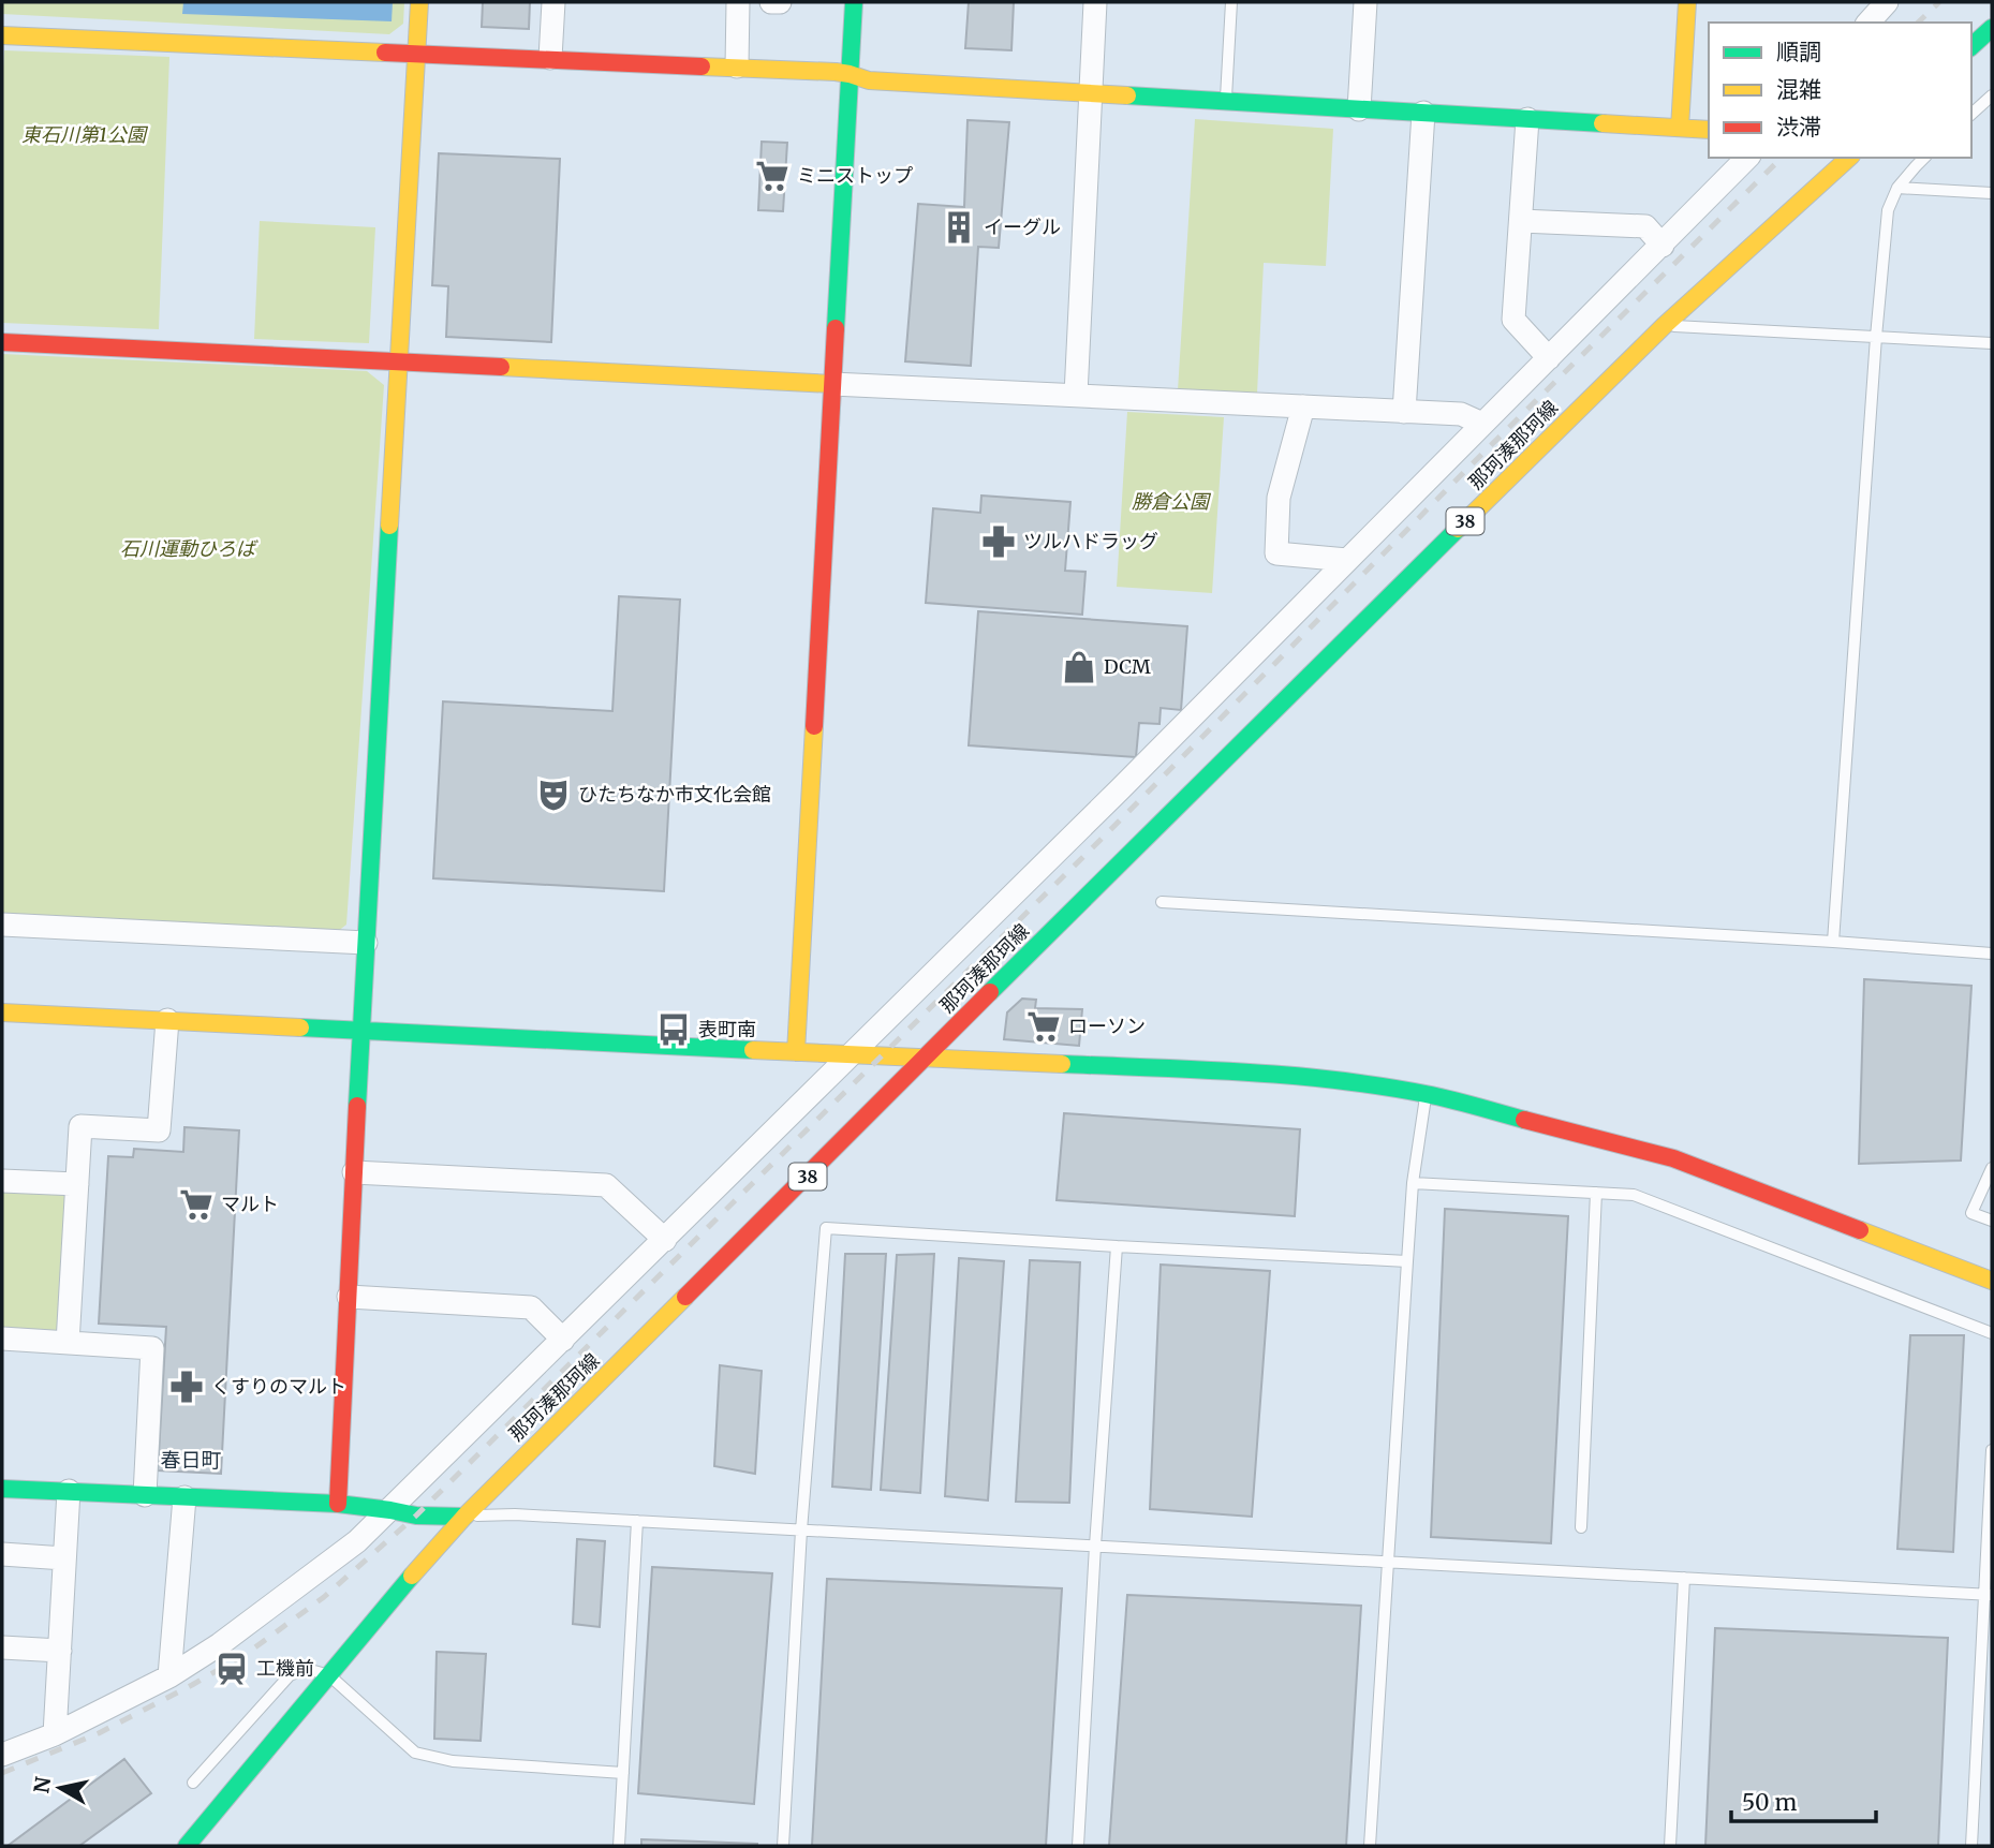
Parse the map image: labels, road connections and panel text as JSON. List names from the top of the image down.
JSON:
{
  "streets": {
    "street": ["那珂湊那珂線", "38"]
  },
  "districts": ["春日町"],
  "parks": ["東石川第1公園", "勝倉公園", "石川運動ひろば"],
  "places": {
    "supermarket": ["ミニストップ", "ローソン", "マルト"],
    "building": ["イーグル"],
    "pharmacy": ["ツルハドラッグ", "くすりのマルト"],
    "shop": ["DCM"],
    "theatre": ["ひたちなか市文化会館"],
    "bus stop": ["表町南"],
    "station": ["工機前"]
  },
  "legend": ["順調", "混雑", "渋滞"],
  "scale_bar": "50 m",
  "north": "left"
}
